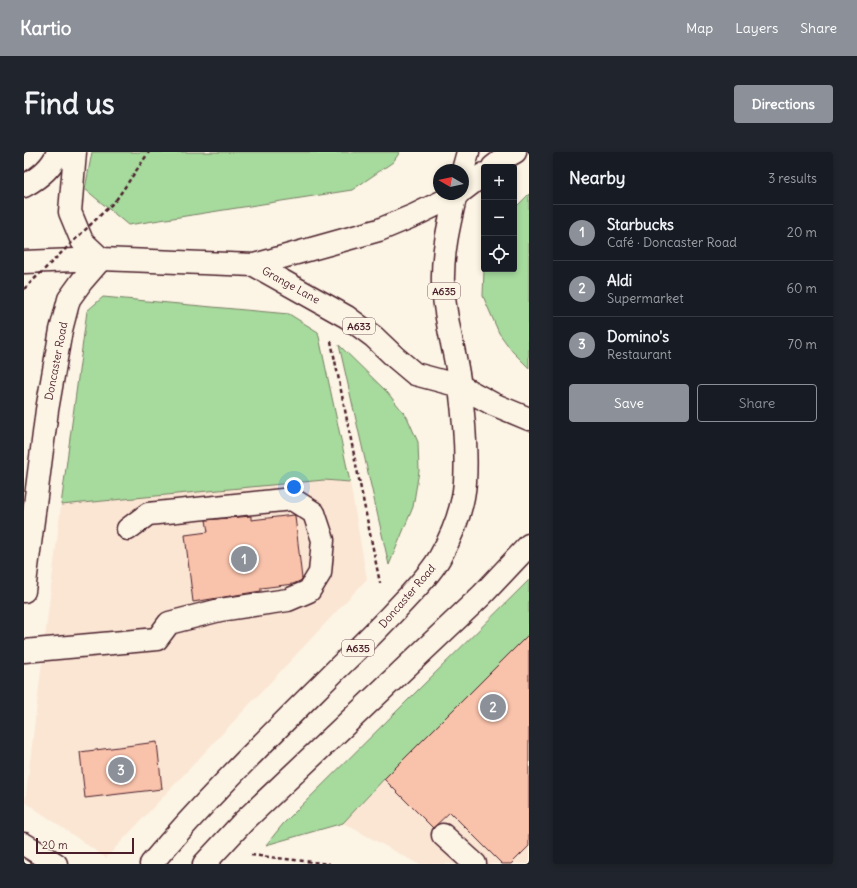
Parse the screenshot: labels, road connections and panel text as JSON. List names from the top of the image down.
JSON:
{
  "streets": {
    "main road": [
      "Grange Lane",
      "A635",
      "A633",
      "Doncaster Road"
    ]
  },
  "crossings": [
    ["Grange Lane", "A635"],
    ["Grange Lane", "A633"],
    ["Grange Lane", "Doncaster Road"],
    ["A635", "Doncaster Road"]
  ],
  "scale_bar": "20 m",
  "north": "left",
  "page": {
    "header": "Kartio",
    "nav": ["Map", "Layers", "Share"],
    "buttons": [
      "Directions",
      ["Save", "Share"]
    ],
    "title": "Find us",
    "heading": ["Nearby", "3 results"],
    "map_buttons": ["+", "−"],
    "list": [
      {
        "mark": "1",
        "name": "Starbucks",
        "note": "Café · Doncaster Road",
        "value": "20 m"
      },
      {
        "mark": "2",
        "name": "Aldi",
        "note": "Supermarket",
        "value": "60 m"
      },
      {
        "mark": "3",
        "name": "Domino's",
        "note": "Restaurant",
        "value": "70 m"
      }
    ],
    "pins": ["1", "2", "3"],
    "scale": "20 m"
  }
}
